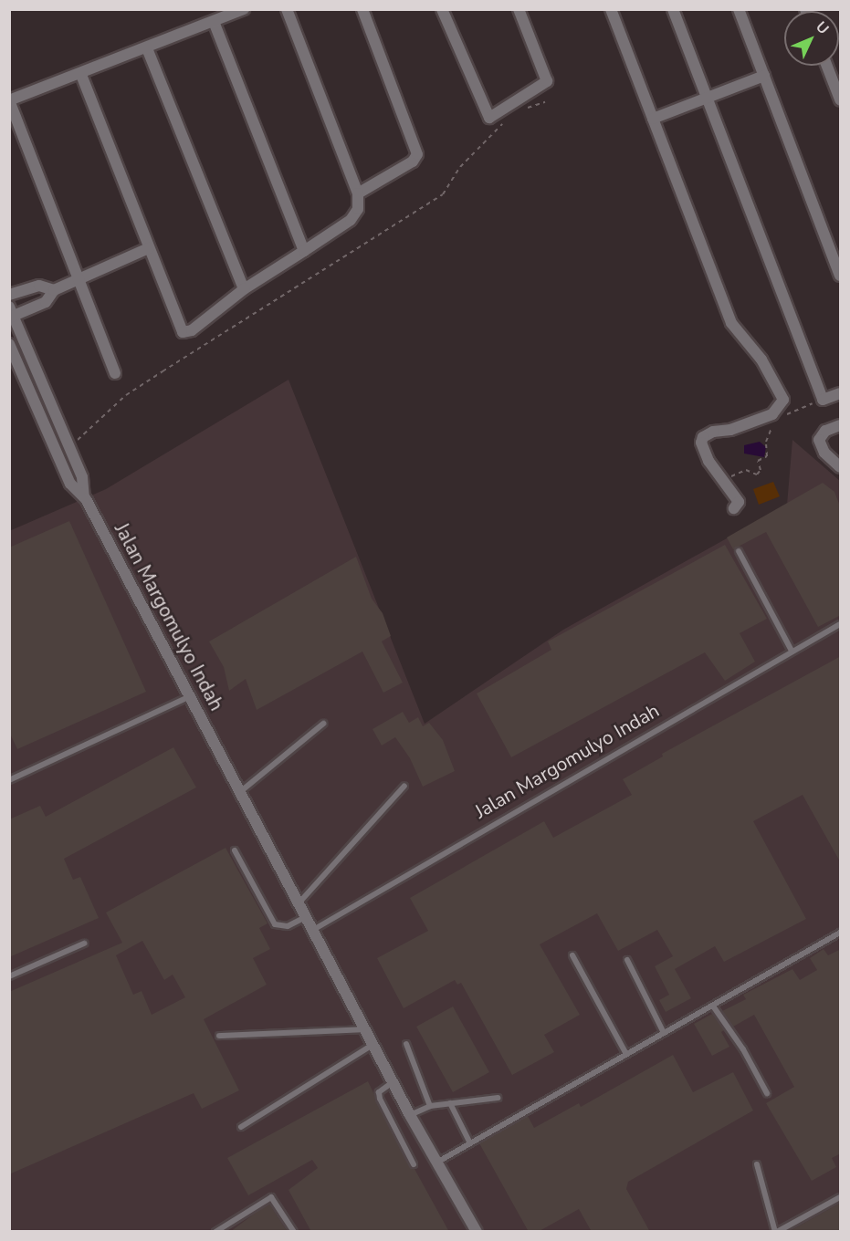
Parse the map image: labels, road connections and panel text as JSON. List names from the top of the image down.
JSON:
{
  "streets": {
    "street": ["Jalan Margomulyo Indah"]
  },
  "north": "top right"
}
